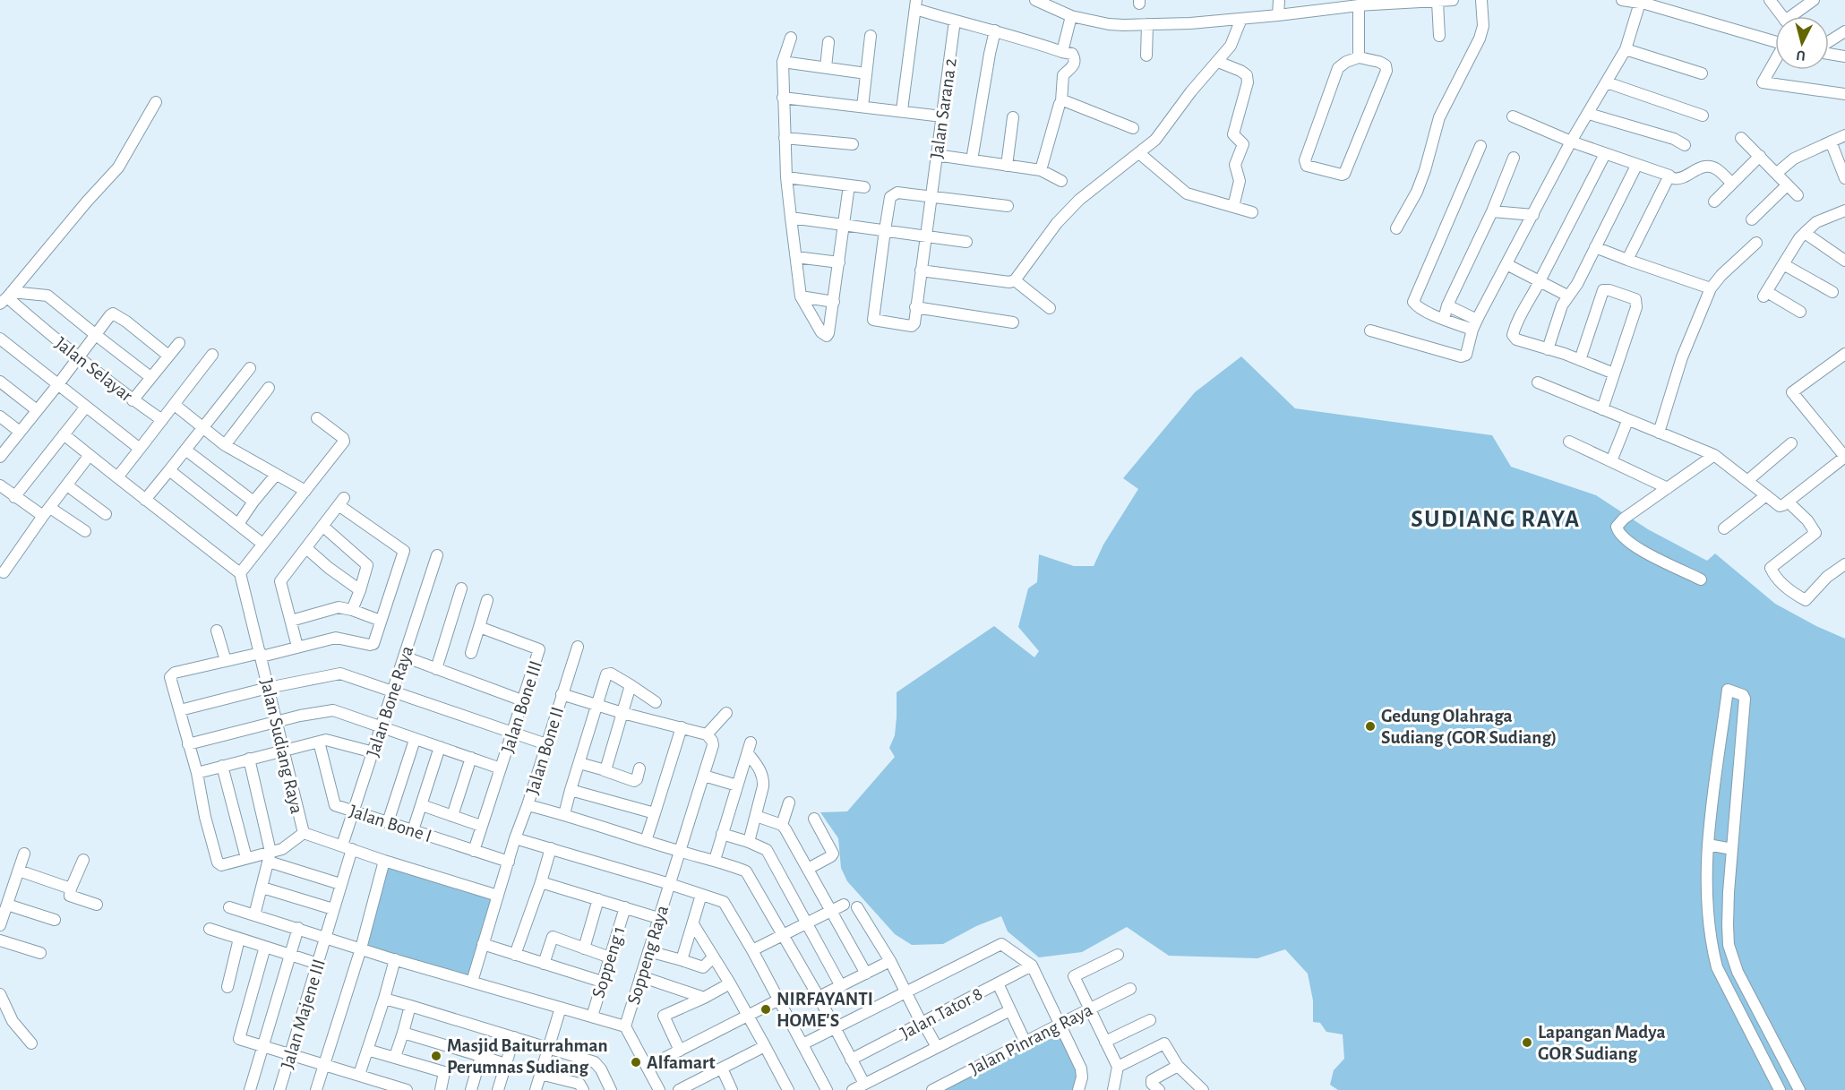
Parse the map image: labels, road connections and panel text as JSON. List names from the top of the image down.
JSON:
{
  "streets": {
    "street": [
      "Jalan Sarana 2",
      "Jalan Selayar",
      "Jalan Bone Raya",
      "Jalan Bone III",
      "Jalan Sudiang Raya",
      "Jalan Bone II",
      "Jalan Bone I",
      "Soppeng Raya",
      "Soppeng 1",
      "Jalan Tator 8",
      "Jalan Majene III",
      "Jalan Pinrang Raya"
    ]
  },
  "crossings": [
    ["Jalan Bone Raya", "Jalan Sudiang Raya"],
    ["Jalan Bone Raya", "Jalan Bone I"],
    ["Jalan Bone Raya", "Jalan Majene III"],
    ["Jalan Bone III", "Jalan Bone I"],
    ["Jalan Sudiang Raya", "Jalan Bone II"],
    ["Jalan Bone II", "Jalan Bone I"]
  ],
  "districts": ["SUDIANG RAYA"],
  "places": [
    "Gedung Olahraga Sudiang (GOR Sudiang)",
    "NIRFAYANTI HOME'S",
    "Lapangan Madya GOR Sudiang",
    "Masjid Baiturrahman Perumnas Sudiang",
    "Alfamart"
  ],
  "north": "bottom"
}
